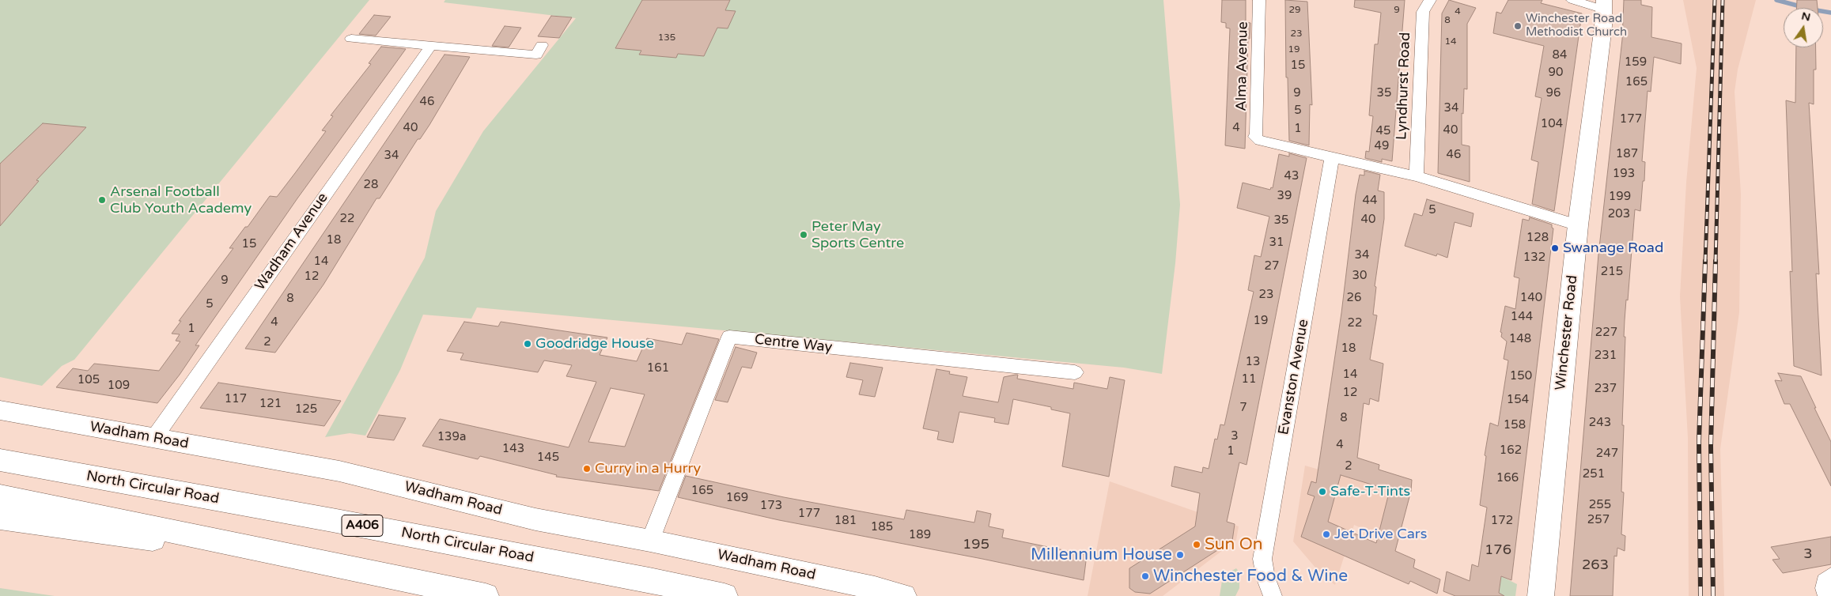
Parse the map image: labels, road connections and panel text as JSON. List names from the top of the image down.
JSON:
{
  "streets": {
    "main road": ["Winchester Road", "North Circular Road", "A406"],
    "street": [
      "Alma Avenue",
      "Lyndhurst Road",
      "Wadham Avenue",
      "Centre Way",
      "Evanston Avenue",
      "Wadham Road"
    ]
  },
  "crossings": [
    ["Alma Avenue", "Evanston Avenue"],
    ["Wadham Avenue", "Wadham Road"],
    ["Centre Way", "Wadham Road"]
  ],
  "places": [
    "Winchester Road Methodist Church",
    "Arsenal Football Club Youth Academy",
    "Peter May Sports Centre",
    "Swanage Road",
    "Goodridge House",
    "Curry in a Hurry",
    "Safe-T-Tints",
    "Jet Drive Cars",
    "Sun On",
    "Millennium House",
    "Winchester Food & Wine"
  ],
  "house_numbers": [
    "29",
    "9",
    "4",
    "8",
    "23",
    "135",
    "14",
    "19",
    "84",
    "159",
    "15",
    "90",
    "165",
    "9",
    "35",
    "96",
    "46",
    "34",
    "5",
    "177",
    "104",
    "40",
    "4",
    "1",
    "40",
    "45",
    "49",
    "187",
    "46",
    "34",
    "193",
    "43",
    "28",
    "39",
    "199",
    "44",
    "5",
    "203",
    "22",
    "40",
    "35",
    "128",
    "18",
    "31",
    "15",
    "34",
    "132",
    "14",
    "27",
    "215",
    "30",
    "12",
    "9",
    "23",
    "26",
    "140",
    "8",
    "5",
    "144",
    "19",
    "4",
    "22",
    "1",
    "227",
    "148",
    "2",
    "18",
    "231",
    "13",
    "161",
    "14",
    "150",
    "11",
    "105",
    "109",
    "237",
    "12",
    "117",
    "154",
    "121",
    "7",
    "125",
    "8",
    "243",
    "158",
    "3",
    "139a",
    "4",
    "143",
    "162",
    "1",
    "247",
    "145",
    "2",
    "251",
    "166",
    "165",
    "169",
    "255",
    "173",
    "177",
    "257",
    "181",
    "172",
    "185",
    "189",
    "195",
    "176",
    "3",
    "263"
  ],
  "north": "top"
}
